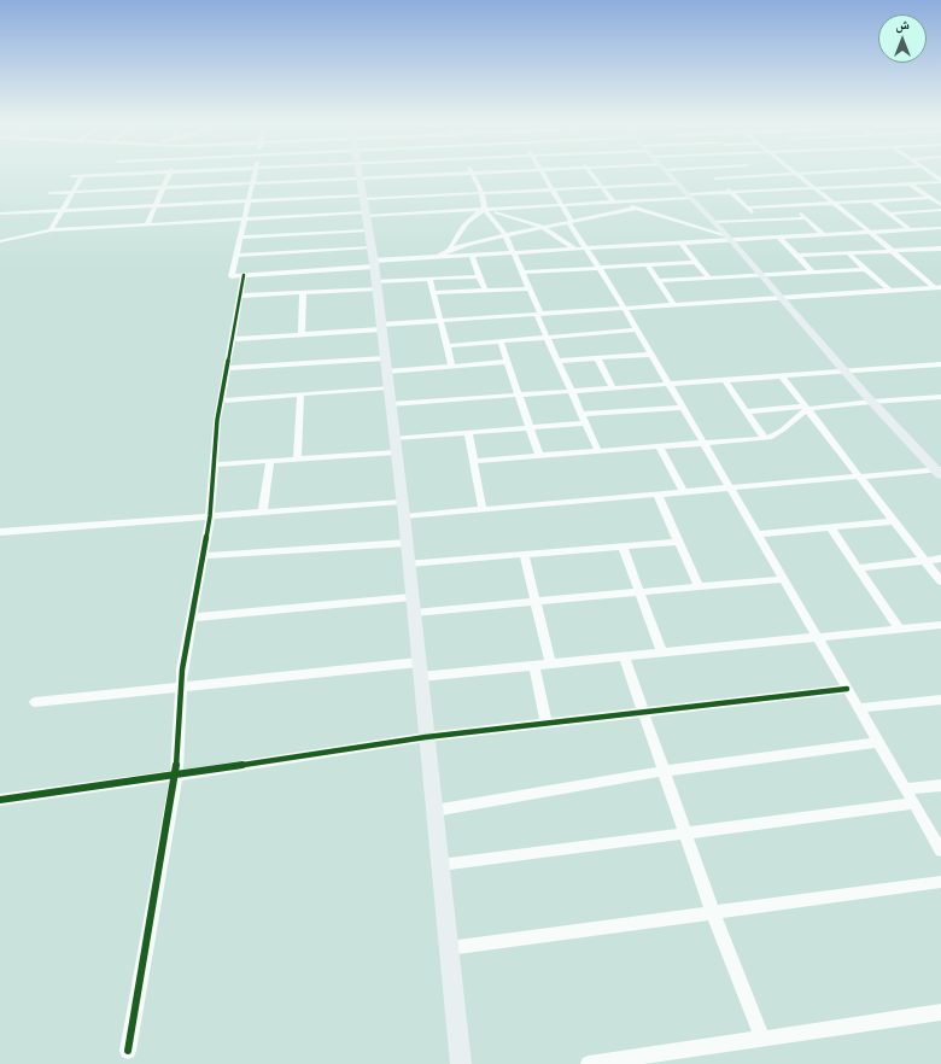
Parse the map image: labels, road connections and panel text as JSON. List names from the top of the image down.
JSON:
{
  "north": "top"
}
